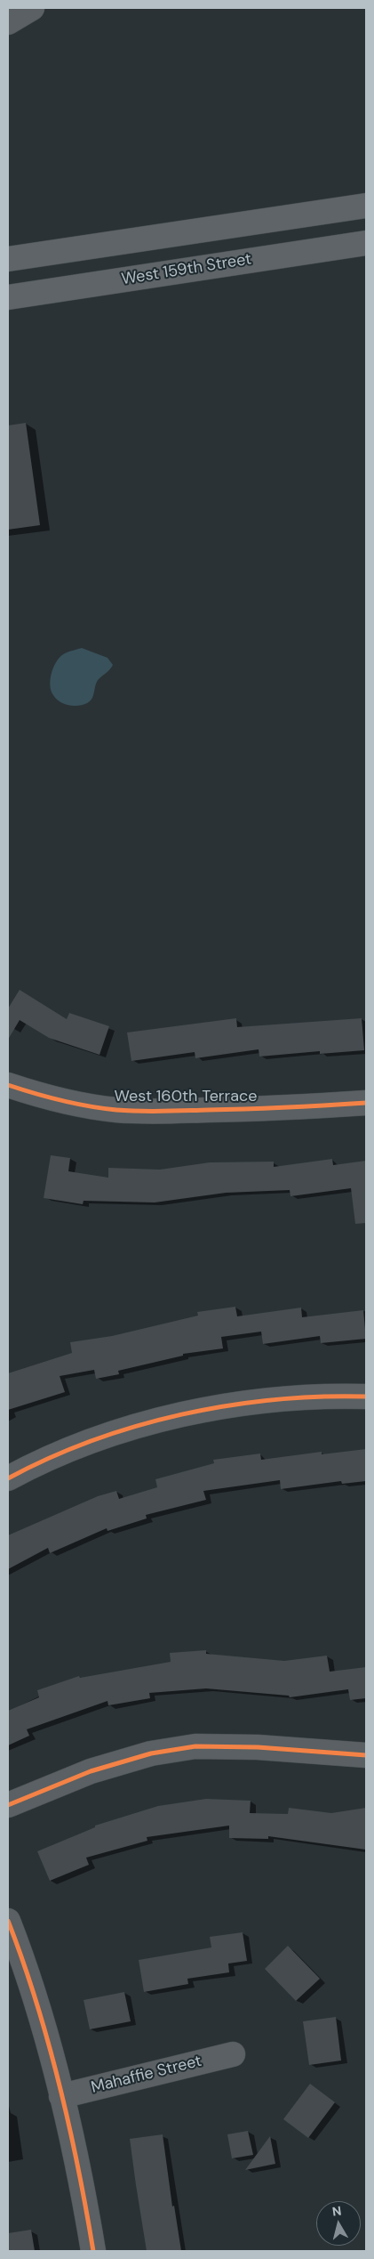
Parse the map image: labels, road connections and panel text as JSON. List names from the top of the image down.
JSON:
{
  "streets": {
    "main road": ["West 159th Street"],
    "street": ["West 160th Terrace", "Mahaffie Street"]
  },
  "north": "top"
}
